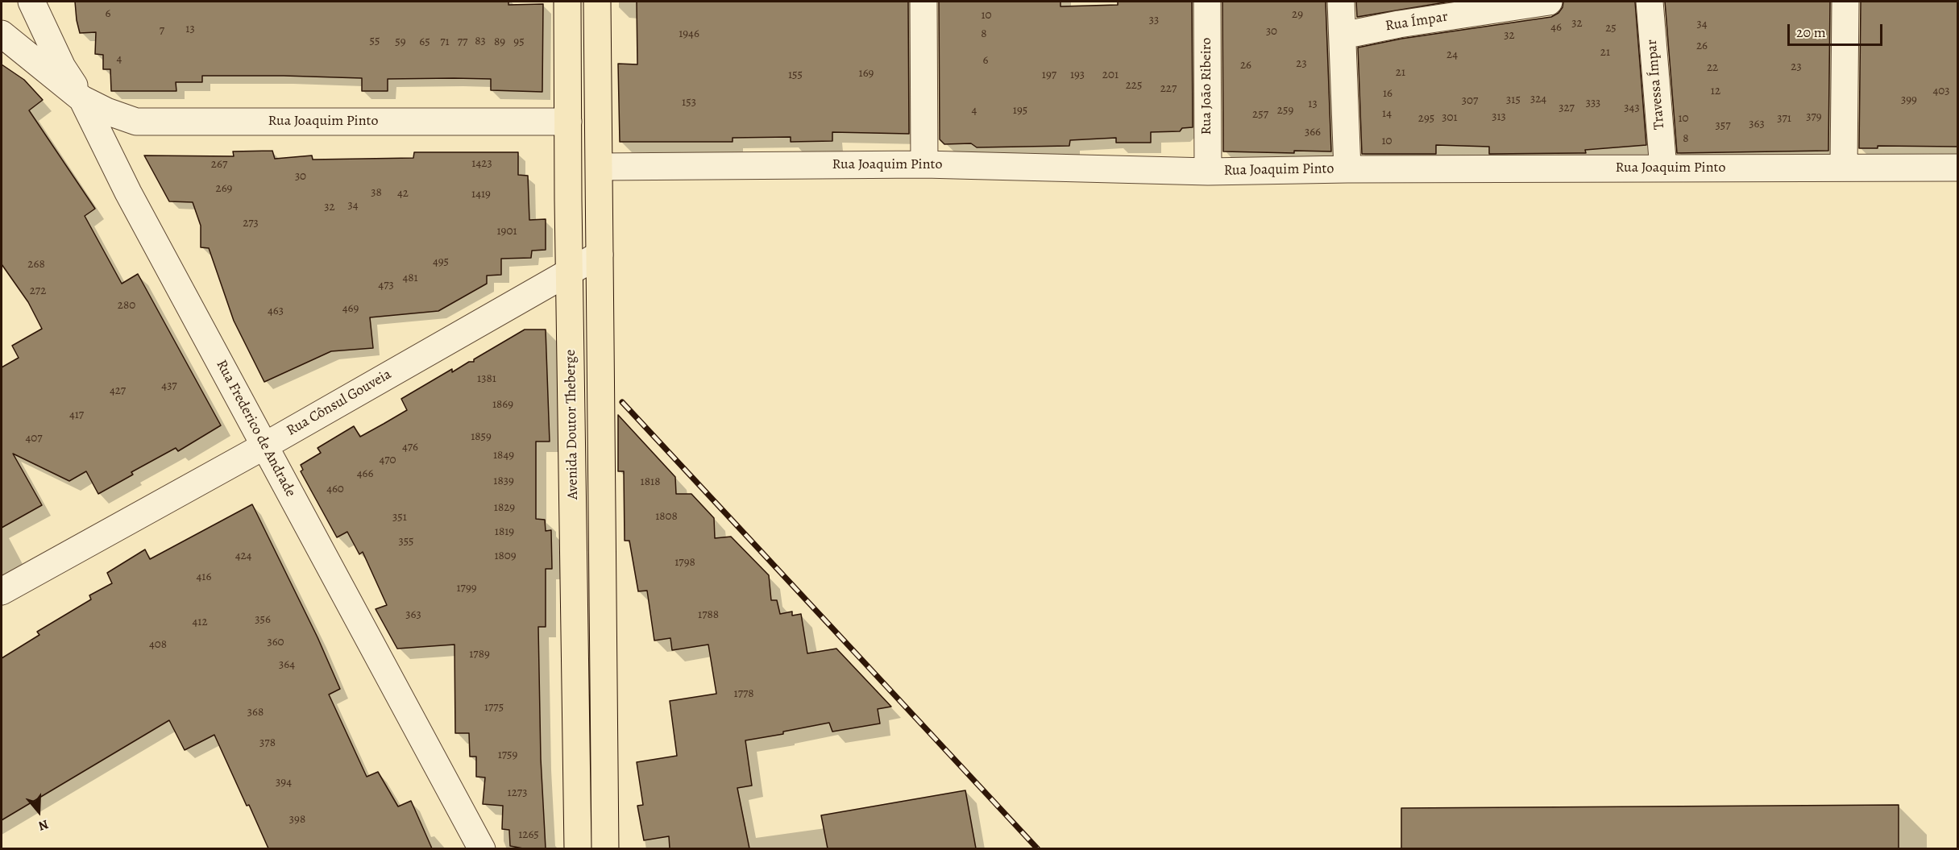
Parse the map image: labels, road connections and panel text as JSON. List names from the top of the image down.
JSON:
{
  "streets": {
    "main road": ["Avenida Doutor Theberge"],
    "street": [
      "Rua Ímpar",
      "Travessa Ímpar",
      "Rua João Ribeiro",
      "Rua Joaquim Pinto",
      "Rua Cônsul Gouveia",
      "Rua Frederico de Andrade"
    ]
  },
  "crossings": [
    ["Travessa Ímpar", "Rua Joaquim Pinto"],
    ["Rua João Ribeiro", "Rua Joaquim Pinto"],
    ["Rua Joaquim Pinto", "Avenida Doutor Theberge"],
    ["Rua Joaquim Pinto", "Rua Frederico de Andrade"],
    ["Rua Cônsul Gouveia", "Avenida Doutor Theberge"],
    ["Rua Cônsul Gouveia", "Rua Frederico de Andrade"]
  ],
  "house_numbers": [
    "6",
    "29",
    "10",
    "33",
    "32",
    "34",
    "46",
    "25",
    "13",
    "7",
    "30",
    "1946",
    "8",
    "32",
    "55",
    "83",
    "59",
    "65",
    "71",
    "77",
    "89",
    "95",
    "26",
    "21",
    "24",
    "4",
    "6",
    "23",
    "26",
    "23",
    "22",
    "21",
    "169",
    "155",
    "197",
    "193",
    "201",
    "225",
    "227",
    "12",
    "403",
    "16",
    "324",
    "315",
    "399",
    "307",
    "153",
    "333",
    "13",
    "327",
    "343",
    "4",
    "195",
    "259",
    "14",
    "257",
    "313",
    "379",
    "301",
    "295",
    "10",
    "371",
    "363",
    "357",
    "366",
    "8",
    "10",
    "1423",
    "267",
    "30",
    "269",
    "38",
    "42",
    "1419",
    "34",
    "32",
    "273",
    "1901",
    "495",
    "268",
    "481",
    "473",
    "272",
    "280",
    "469",
    "463",
    "1381",
    "437",
    "427",
    "1869",
    "417",
    "1859",
    "407",
    "476",
    "1849",
    "470",
    "466",
    "1839",
    "1818",
    "460",
    "1829",
    "1808",
    "351",
    "1819",
    "355",
    "424",
    "1809",
    "1798",
    "416",
    "1799",
    "363",
    "1788",
    "356",
    "412",
    "360",
    "408",
    "1789",
    "364",
    "1778",
    "1775",
    "368",
    "378",
    "1759",
    "394",
    "1273",
    "398",
    "1265"
  ],
  "scale_bar": "20 m",
  "north": "bottom"
}
